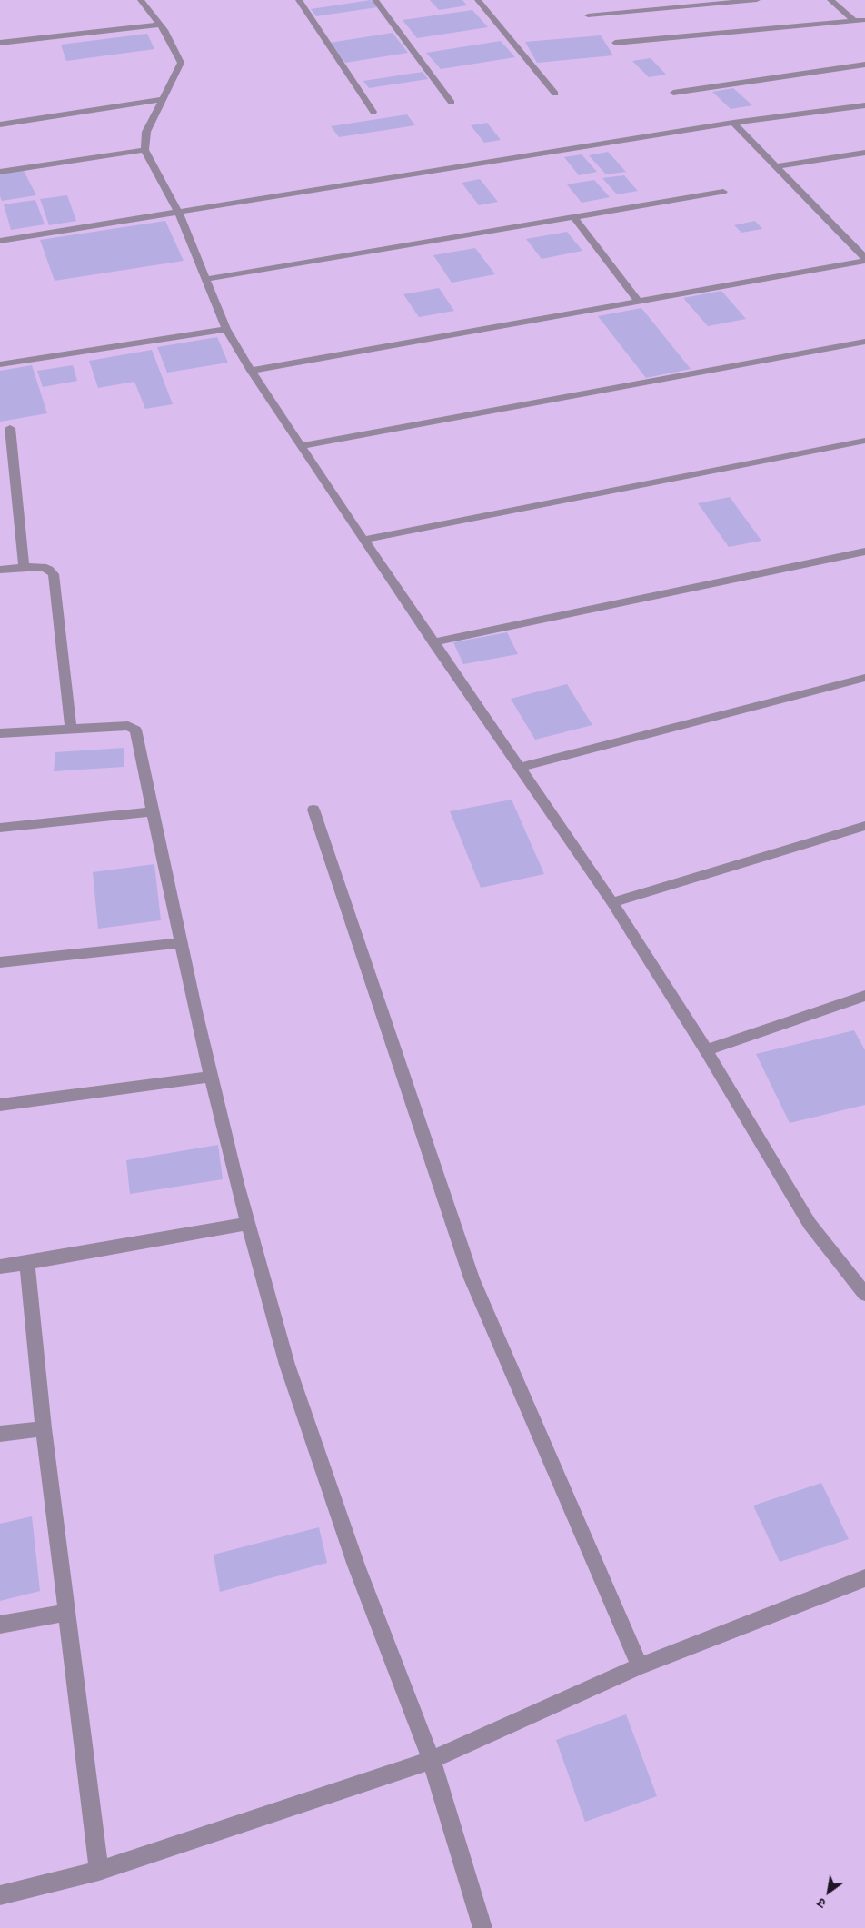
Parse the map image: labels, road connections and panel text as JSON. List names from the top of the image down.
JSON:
{
  "north": "bottom left"
}
